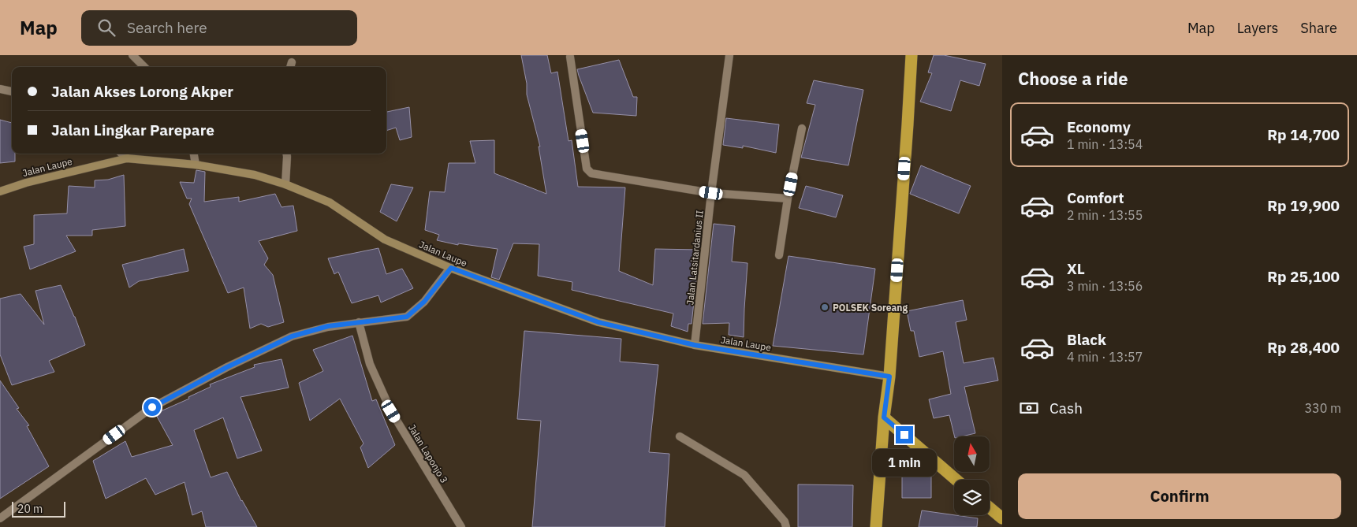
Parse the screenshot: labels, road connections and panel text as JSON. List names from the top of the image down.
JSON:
{
  "streets": {
    "street": ["Jalan Laupe", "Jalan Latsitardanius II", "Jalan Laponjo 3"]
  },
  "crossings": [
    ["Jalan Laupe", "Jalan Latsitardanius II"]
  ],
  "places": ["POLSEK Soreang"],
  "scale_bar": "20 m",
  "north": "top",
  "page": {
    "header": "Map",
    "search": "Search here",
    "nav": ["Map", "Layers", "Share"],
    "heading": "Choose a ride",
    "banner": ["Jalan Akses Lorong Akper", "Jalan Lingkar Parepare"],
    "list": [
      {
        "name": "Economy",
        "note": "1 min · 13:54",
        "value": "Rp 14,700"
      },
      {
        "name": "Comfort",
        "note": "2 min · 13:55",
        "value": "Rp 19,900"
      },
      {
        "name": "XL",
        "note": "3 min · 13:56",
        "value": "Rp 25,100"
      },
      {
        "name": "Black",
        "note": "4 min · 13:57",
        "value": "Rp 28,400"
      }
    ],
    "pay": ["Cash", "330 m"],
    "bubble": "1 min",
    "buttons": "Confirm",
    "scale": "20 m"
  }
}
